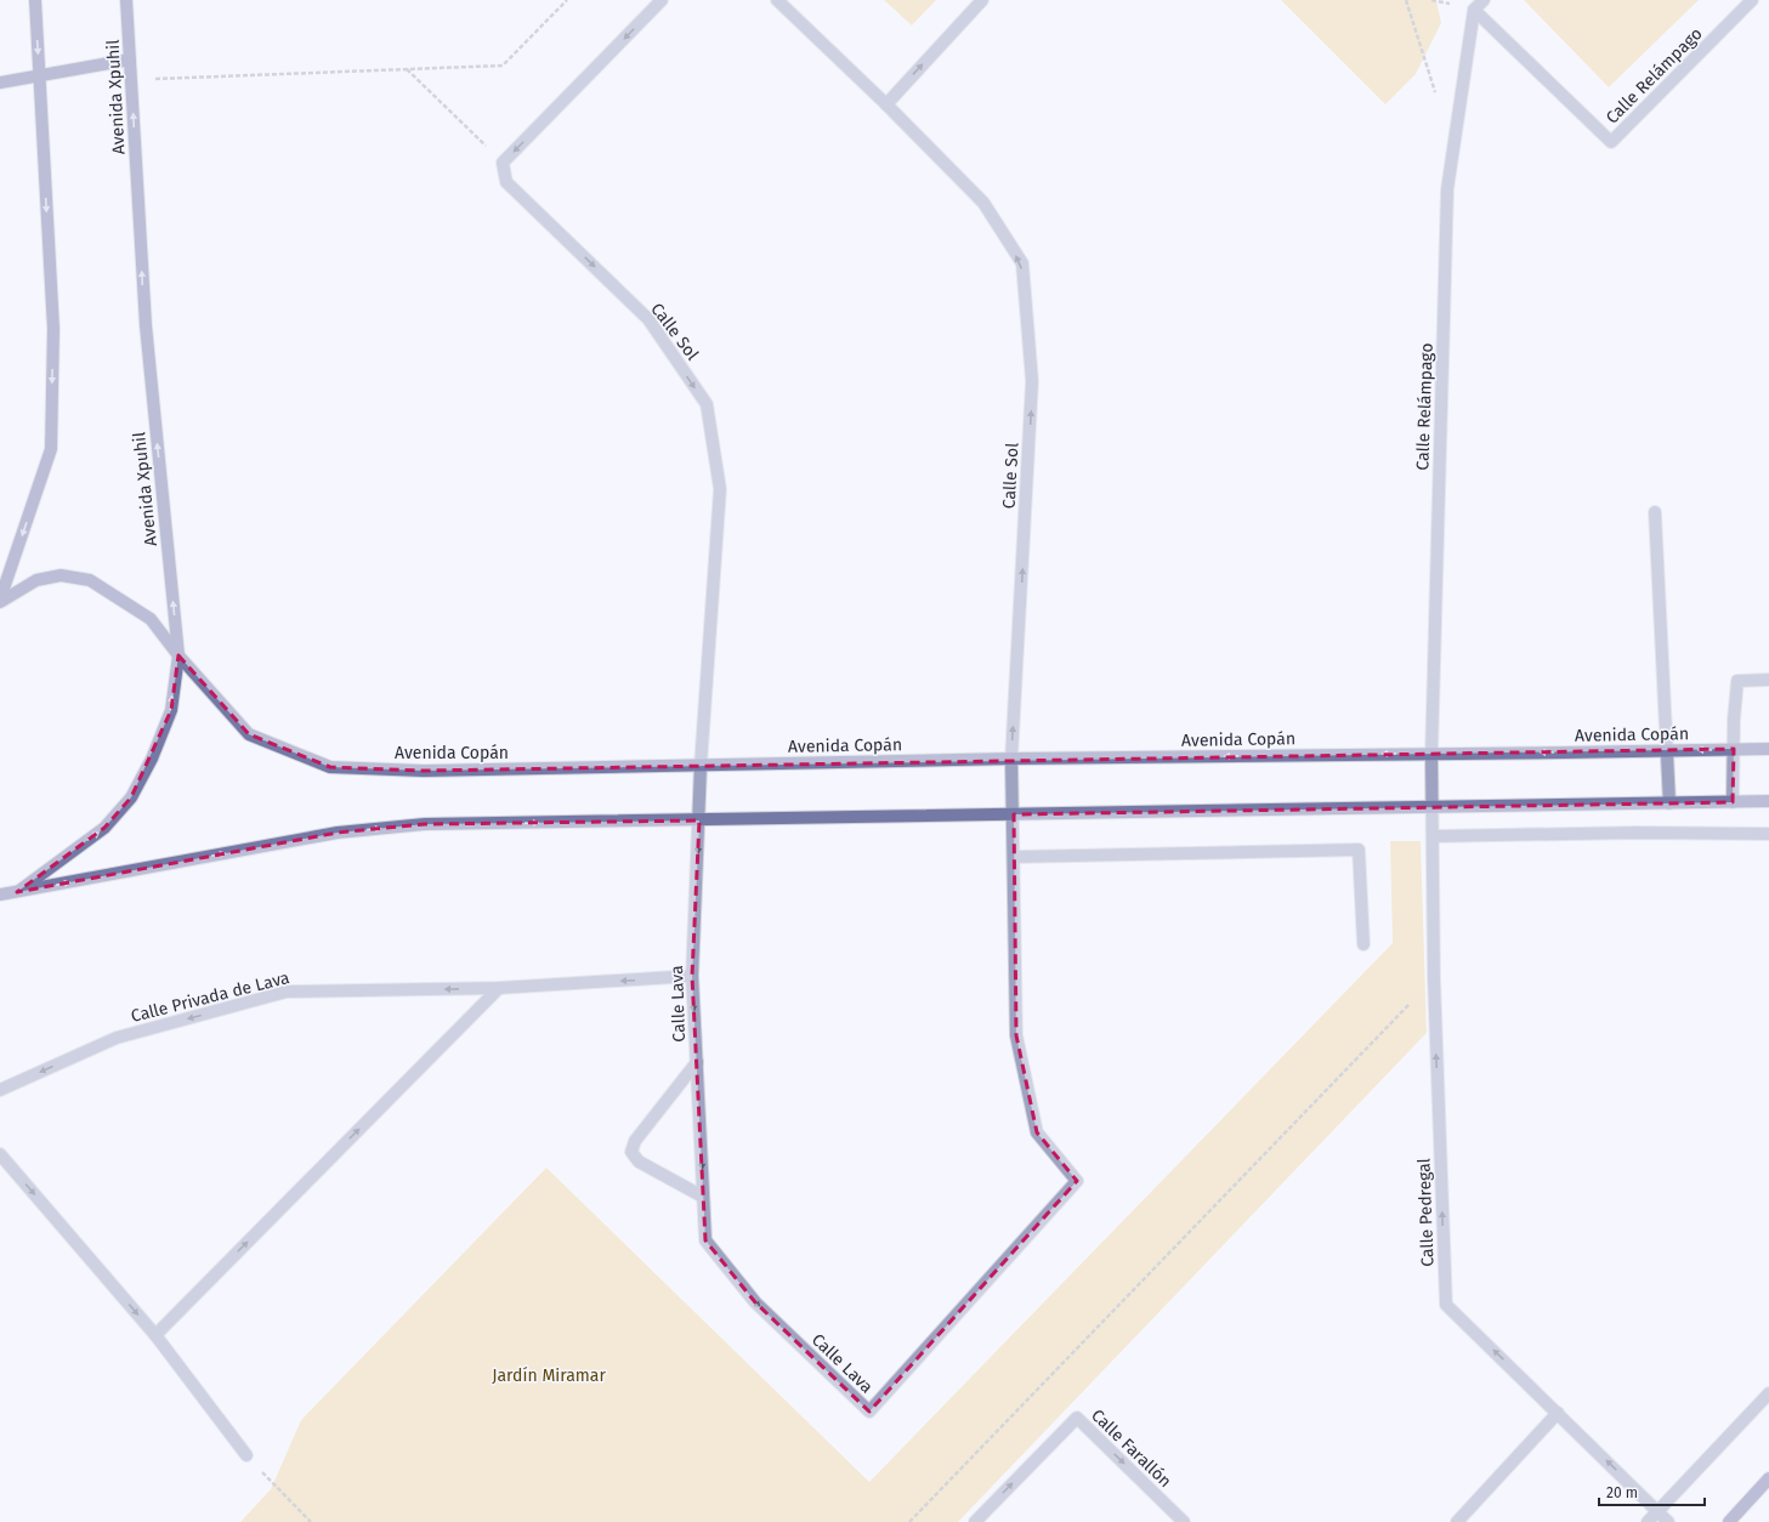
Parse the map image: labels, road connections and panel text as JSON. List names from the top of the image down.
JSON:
{
  "streets": {
    "street": [
      "Calle Relámpago",
      "Avenida Xpuhil",
      "Calle Sol",
      "Avenida Copán",
      "Calle Privada de Lava",
      "Calle Lava",
      "Calle Pedregal",
      "Calle Farallón"
    ]
  },
  "crossings": [
    ["Calle Relámpago", "Avenida Copán"],
    ["Calle Relámpago", "Calle Pedregal"],
    ["Avenida Xpuhil", "Avenida Copán"],
    ["Calle Sol", "Avenida Copán"],
    ["Calle Sol", "Calle Lava"],
    ["Avenida Copán", "Calle Lava"],
    ["Calle Privada de Lava", "Calle Lava"]
  ],
  "one_way": ["Calle Privada de Lava", "Calle Pedregal"],
  "parks": ["Jardín Miramar"],
  "scale_bar": "20 m"
}
